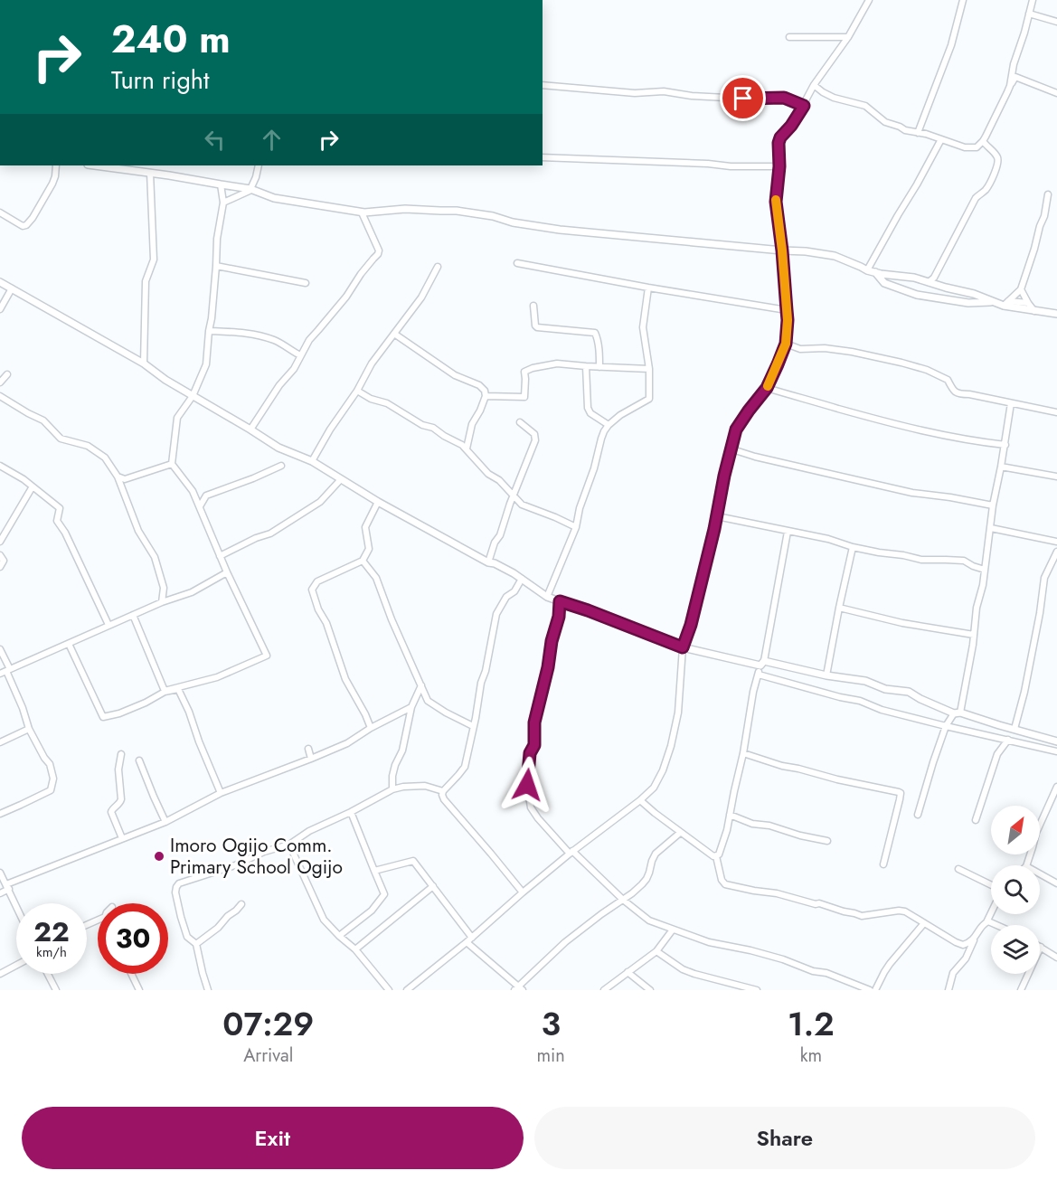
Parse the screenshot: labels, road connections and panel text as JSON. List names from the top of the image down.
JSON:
{
  "places": ["Imoro Ogijo Comm. Primary School Ogijo"],
  "north": "top right",
  "page": {
    "turn": ["240 m", "Turn right"],
    "speed": "22 km/h",
    "limit": "30",
    "eta": [
      "07:29",
      "Arrival",
      "3",
      "min",
      "1.2",
      "km"
    ],
    "buttons": ["Exit", "Share"]
  }
}
